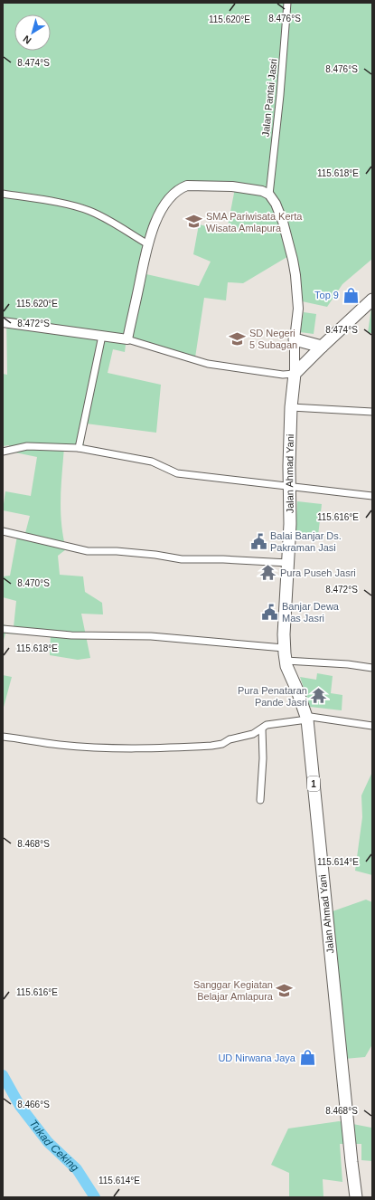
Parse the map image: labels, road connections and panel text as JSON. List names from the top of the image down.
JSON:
{
  "streets": {
    "highway": ["Jalan Ahmad Yani", "1"],
    "street": ["Jalan Pantai Jasri"]
  },
  "water": ["Tukad Ceking"],
  "places": {
    "school or university": ["SMA Pariwisata Kerta Wisata Amlapura", "SD Negeri 5 Subagan", "Sanggar Kegiatan Belajar Amlapura"],
    "shop": ["Top 9", "UD Nirwana Jaya"],
    "public building": ["Balai Banjar Ds. Pakraman Jasi", "Banjar Dewa Mas Jasri"],
    "temple": ["Pura Puseh Jasri", "Pura Penataran Pande Jasri"]
  },
  "north": "bottom left",
  "coordinates": [
    "8.476°S",
    "115.620°E",
    "8.474°S",
    "115.618°E",
    "8.472°S",
    "115.616°E",
    "8.470°S",
    "8.468°S",
    "115.614°E",
    "8.466°S"
  ]
}
